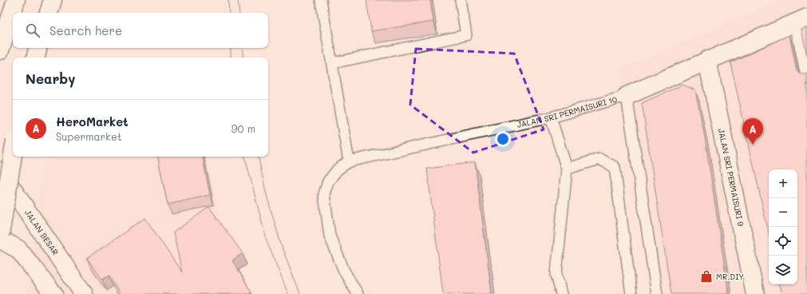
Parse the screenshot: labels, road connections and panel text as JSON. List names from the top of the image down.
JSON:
{
  "streets": {
    "main road": ["JALAN SRI PERMAISURI 10", "JALAN SRI PERMAISURI 9", "JALAN BESAR"]
  },
  "crossings": [
    ["JALAN SRI PERMAISURI 10", "JALAN SRI PERMAISURI 9"]
  ],
  "places": {
    "shop": ["MR.DIY"]
  },
  "page": {
    "search": "Search here",
    "heading": "Nearby",
    "list": [
      {
        "mark": "A",
        "name": "HeroMarket",
        "note": "Supermarket",
        "value": "90 m"
      }
    ],
    "pins": "A",
    "map_buttons": ["+", "−"]
  }
}
